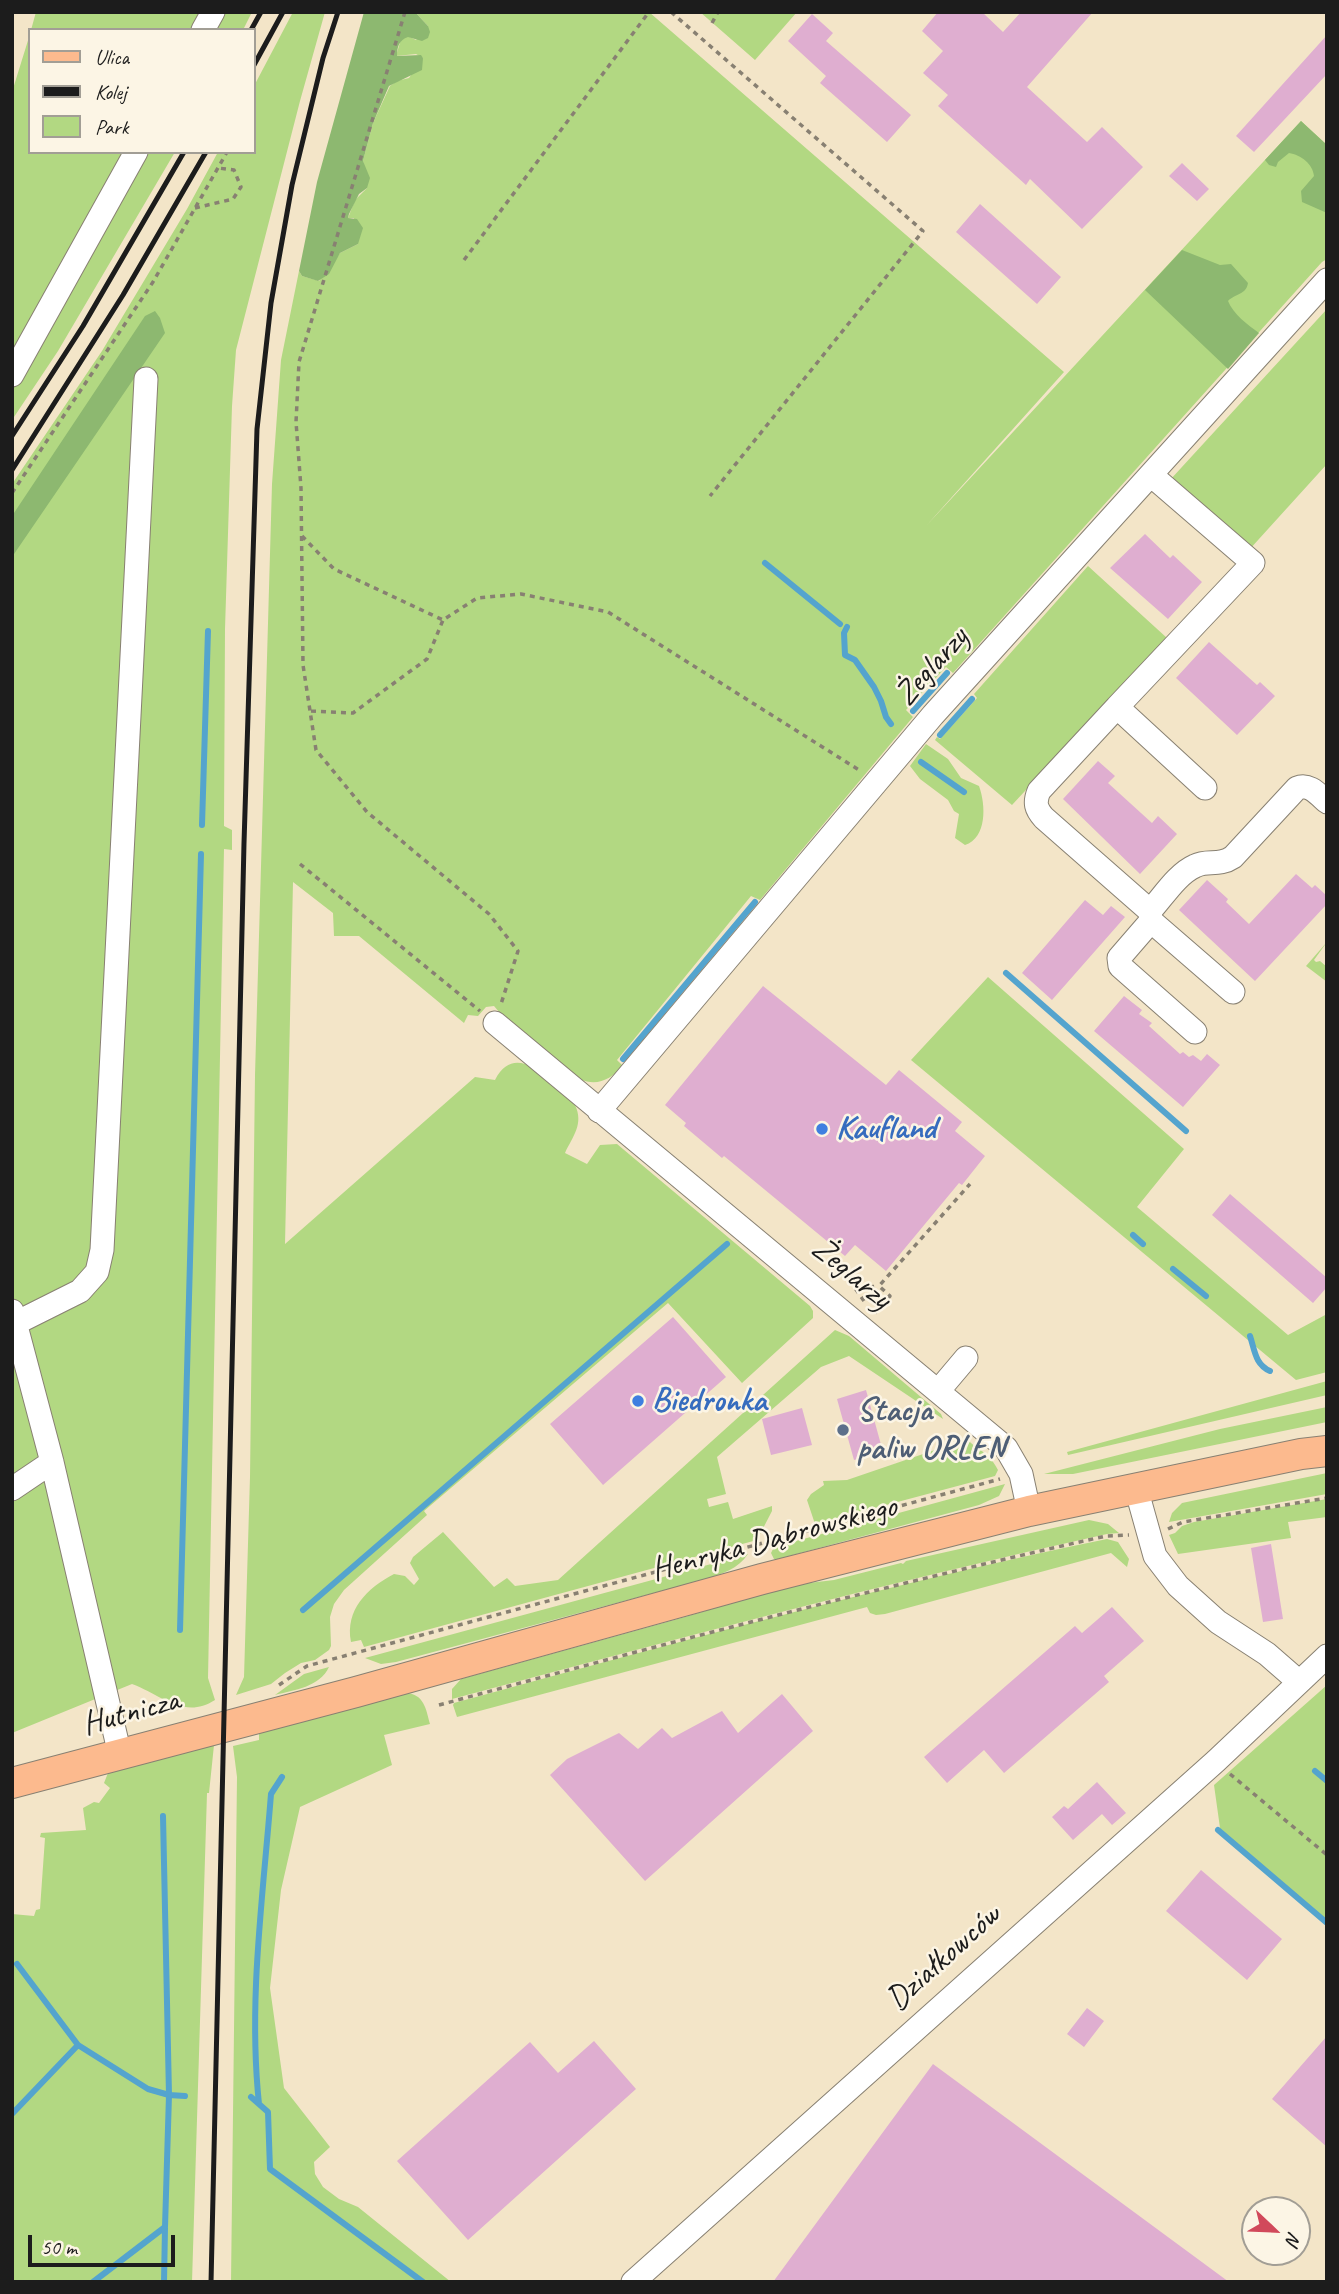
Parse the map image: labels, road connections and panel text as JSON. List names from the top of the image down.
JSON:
{
  "streets": {
    "main road": ["Henryka Dąbrowskiego", "Hutnicza"],
    "street": ["Żeglarzy", "Działkowców"]
  },
  "crossings": [
    ["Żeglarzy", "Henryka Dąbrowskiego"],
    ["Henryka Dąbrowskiego", "Hutnicza"]
  ],
  "places": ["Kaufland", "Biedronka", "Stacja paliw ORLEN"],
  "legend": ["Ulica", "Kolej", "Park"],
  "scale_bar": "50 m",
  "north": "bottom right"
}
